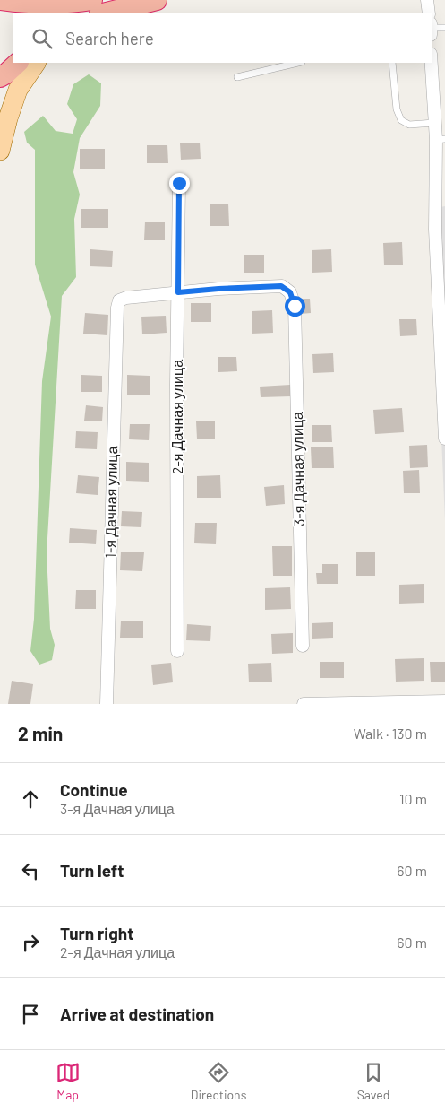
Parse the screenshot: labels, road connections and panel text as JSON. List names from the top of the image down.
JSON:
{
  "streets": {
    "street": ["2-я Дачная улица", "3-я Дачная улица", "1-я Дачная улица"]
  },
  "crossings": [
    ["2-я Дачная улица", "3-я Дачная улица"],
    ["2-я Дачная улица", "1-я Дачная улица"],
    ["3-я Дачная улица", "1-я Дачная улица"]
  ],
  "page": {
    "search": "Search here",
    "heading": ["2 min", "Walk · 130 m"],
    "list": [
      ["Continue", "3-я Дачная улица", "10 m"],
      ["Turn left", "60 m"],
      ["Turn right", "2-я Дачная улица", "60 m"],
      "Arrive at destination"
    ],
    "nav": ["Map", "Directions", "Saved"]
  }
}
